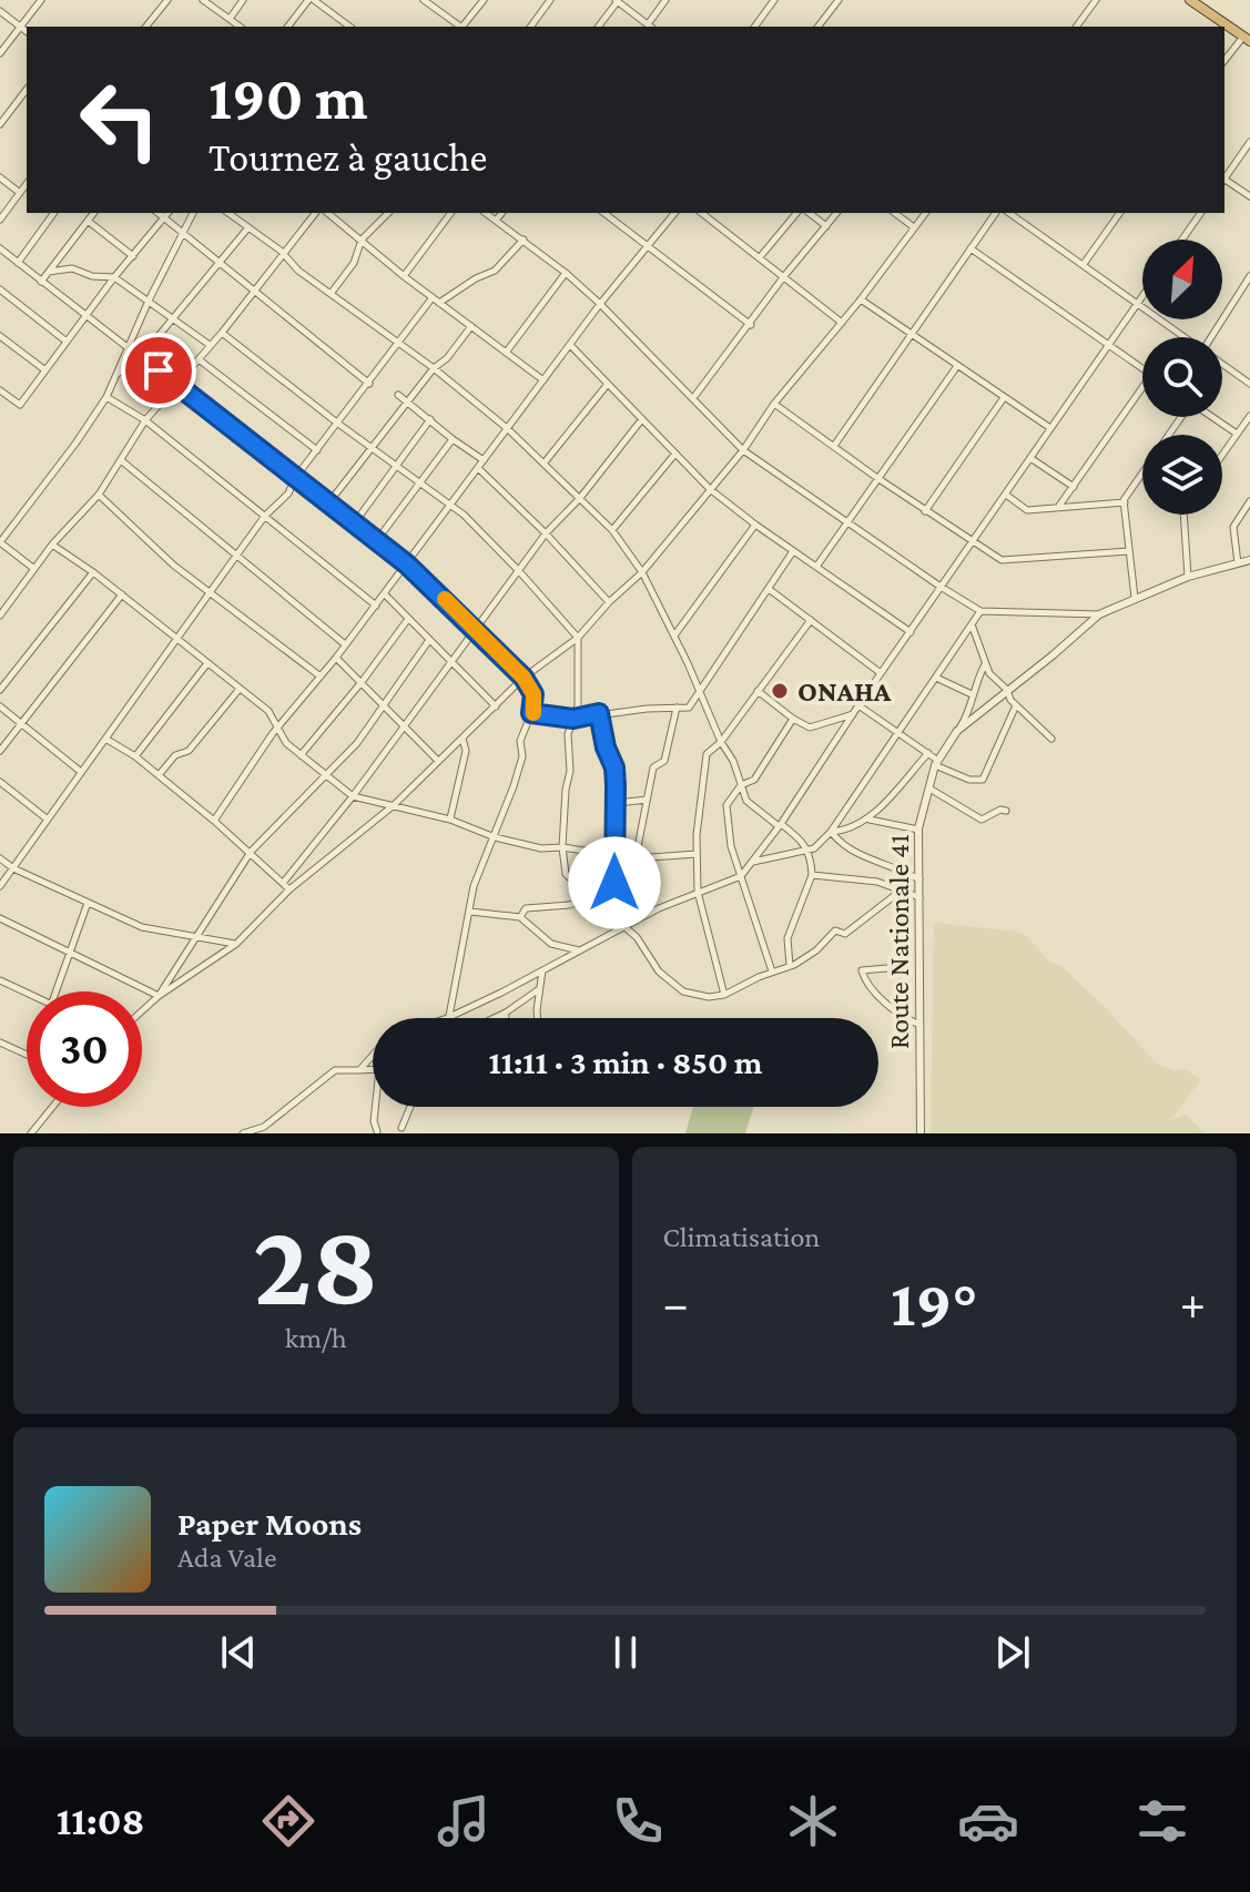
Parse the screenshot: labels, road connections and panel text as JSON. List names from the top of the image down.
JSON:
{
  "streets": {
    "street": ["Route Nationale 41"]
  },
  "places": ["ONAHA"],
  "north": "top right",
  "page": {
    "turn": ["190 m", "Tournez à gauche"],
    "limit": "30",
    "trip": "11:11 · 3 min · 850 m",
    "tile": [
      ["28", "km/h"],
      "Climatisation"
    ],
    "heat": ["−", "19°", "+"],
    "song": ["Paper Moons", "Ada Vale"],
    "tabs": "11:08"
  }
}
